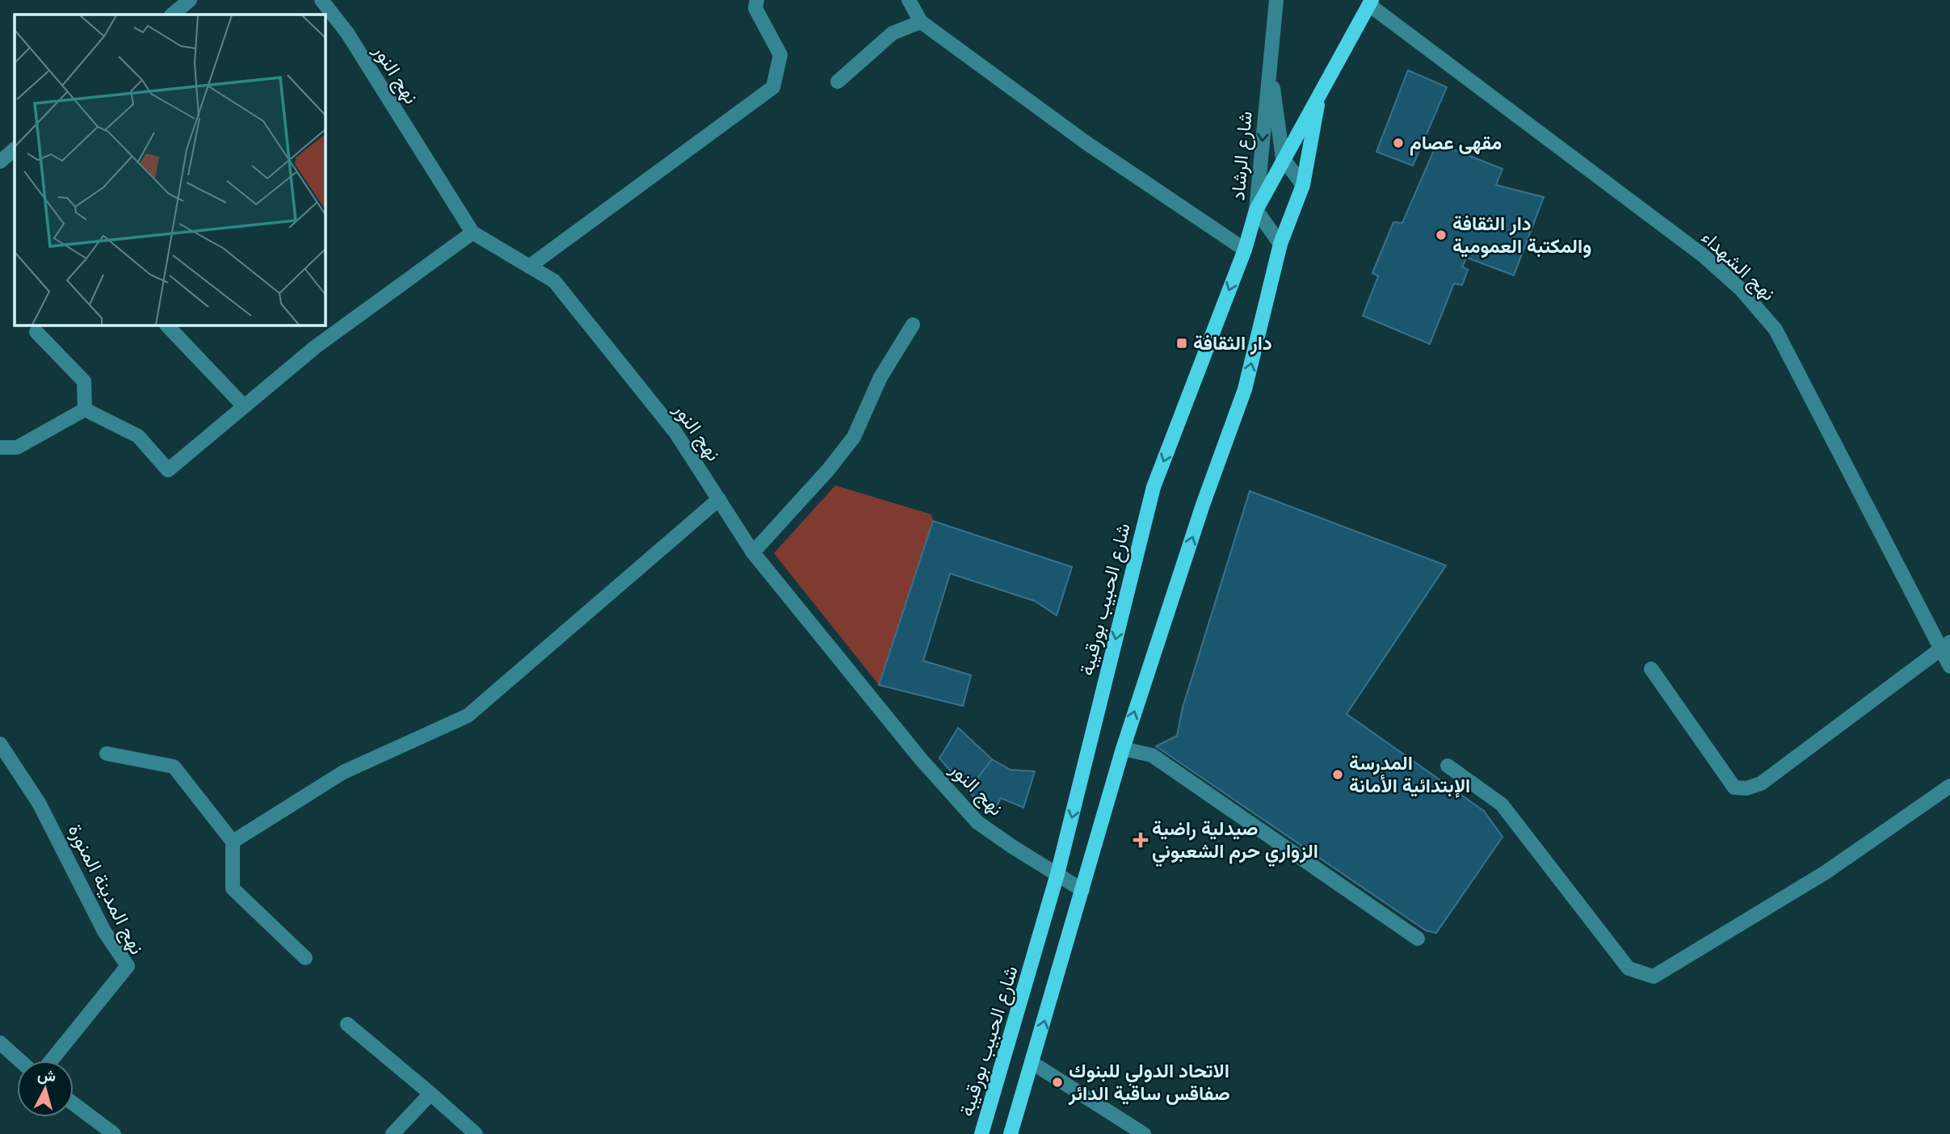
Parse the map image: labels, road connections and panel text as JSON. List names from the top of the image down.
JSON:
{
  "streets": {
    "main road": ["شارع الحبيب بورقيبة"],
    "street": [
      "نهج النور",
      "شارع الرشاد",
      "نهج الشهداء",
      "نهج المدينة المنورة"
    ]
  },
  "crossings": [
    ["نهج النور", "شارع الحبيب بورقيبة"],
    ["شارع الرشاد", "شارع الحبيب بورقيبة"],
    ["نهج الشهداء", "شارع الحبيب بورقيبة"]
  ],
  "places": {
    "other": [
      "مقهى عصام",
      "دار الثقافة والمكتبة العمومية",
      "المدرسة الإبتدائية الأمانة",
      "الاتحاد الدولي للبنوك صفاقس ساقية الدائر"
    ],
    "transit": ["دار الثقافة"],
    "health": ["صيدلية راضية الزواري حرم الشعبوني"]
  },
  "north": "top"
}
